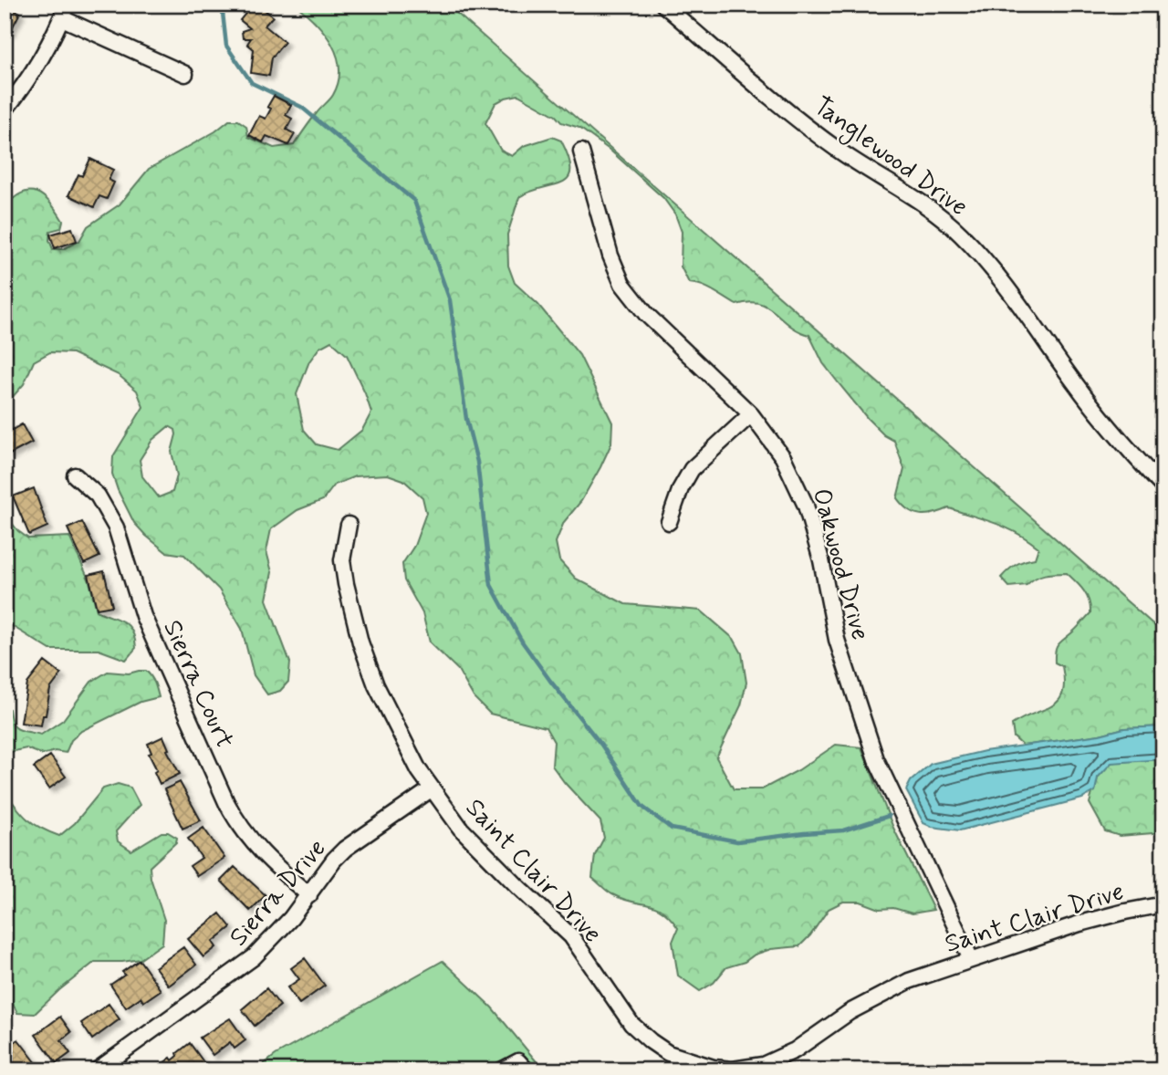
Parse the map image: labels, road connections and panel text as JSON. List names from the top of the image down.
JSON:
{
  "streets": {
    "street": [
      "Tanglewood Drive",
      "Oakwood Drive",
      "Sierra Court",
      "Saint Clair Drive",
      "Sierra Drive"
    ]
  },
  "crossings": [
    ["Oakwood Drive", "Saint Clair Drive"],
    ["Sierra Court", "Sierra Drive"],
    ["Saint Clair Drive", "Sierra Drive"]
  ]
}
